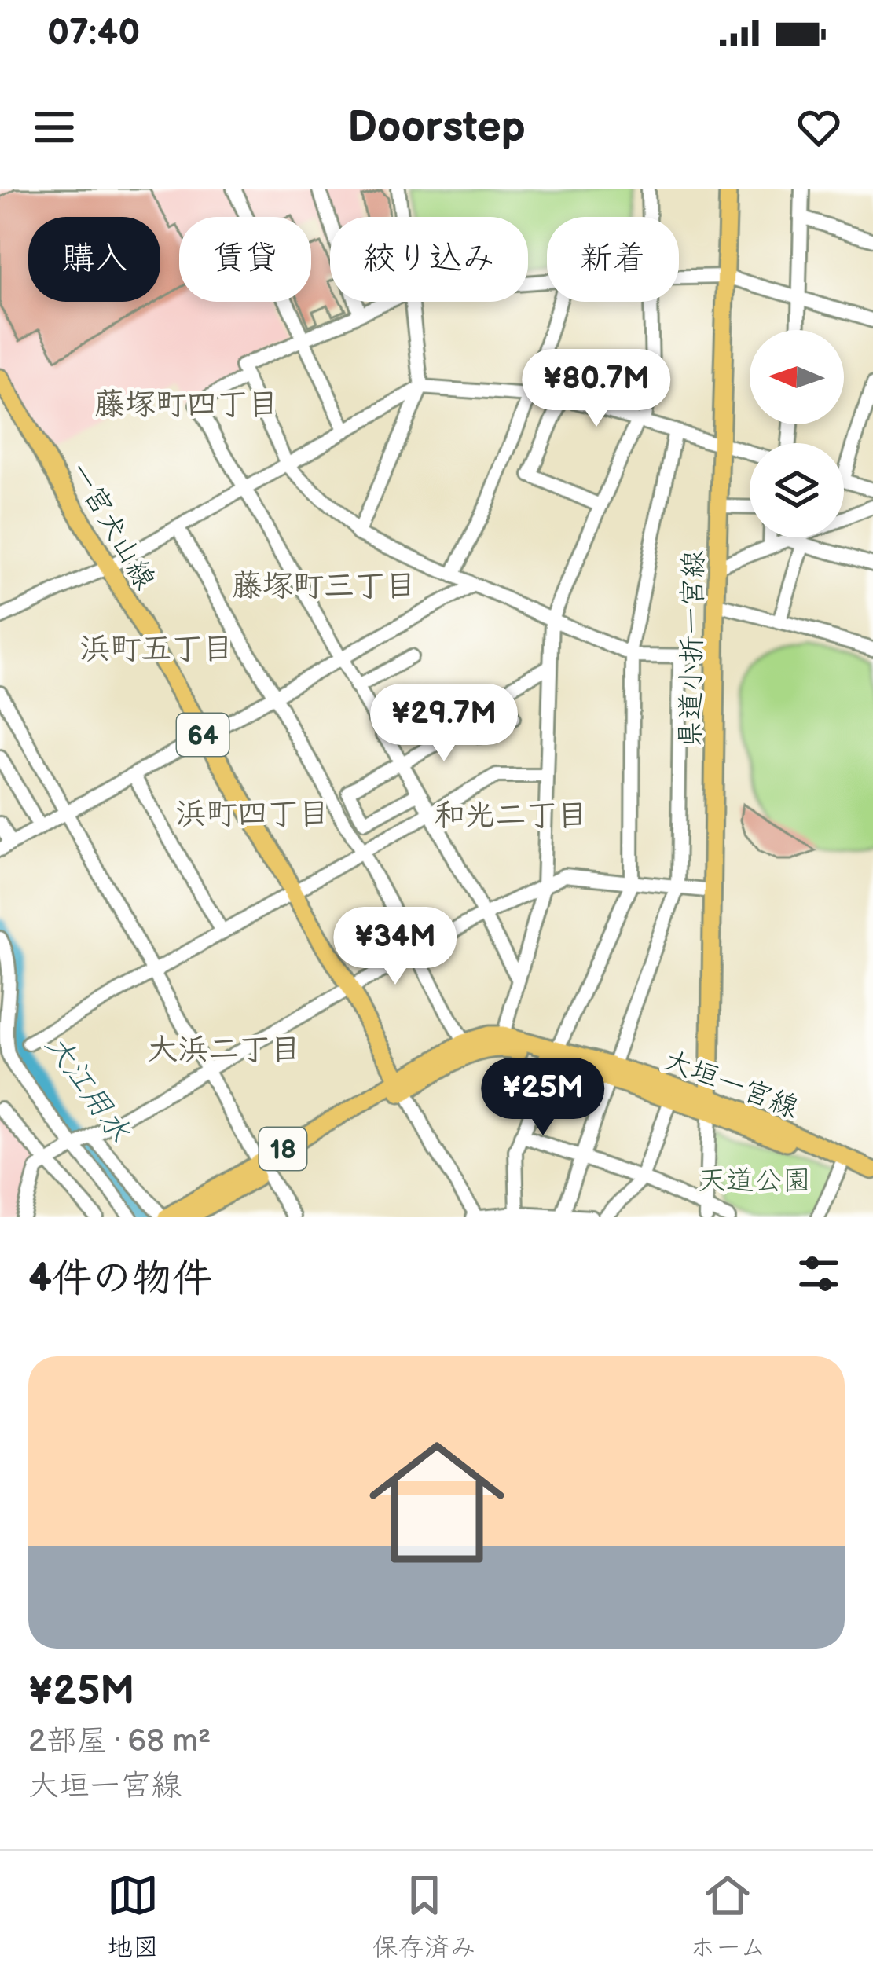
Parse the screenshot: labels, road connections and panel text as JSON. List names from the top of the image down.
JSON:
{
  "streets": {
    "main road": [
      "一宮犬山線",
      "県道小折一宮線",
      "64",
      "大垣一宮線",
      "18"
    ]
  },
  "crossings": [
    ["一宮犬山線", "大垣一宮線"],
    ["県道小折一宮線", "大垣一宮線"]
  ],
  "districts": [
    "藤塚町四丁目",
    "藤塚町三丁目",
    "浜町五丁目",
    "浜町四丁目",
    "和光二丁目",
    "大浜二丁目"
  ],
  "water": ["大江用水"],
  "parks": ["天道公園"],
  "north": "left",
  "page": {
    "status": "07:40",
    "header": "Doorstep",
    "chip": [
      "購入",
      "賃貸",
      "絞り込み",
      "新着"
    ],
    "price": [
      "¥80.7M",
      "¥29.7M",
      "¥34M",
      "¥25M"
    ],
    "heading": "4件の物件",
    "list": [
      {
        "name": "¥25M",
        "note": "2部屋 · 68 m² · 大垣一宮線"
      }
    ],
    "tabs": ["地図", "保存済み", "ホーム"]
  }
}
